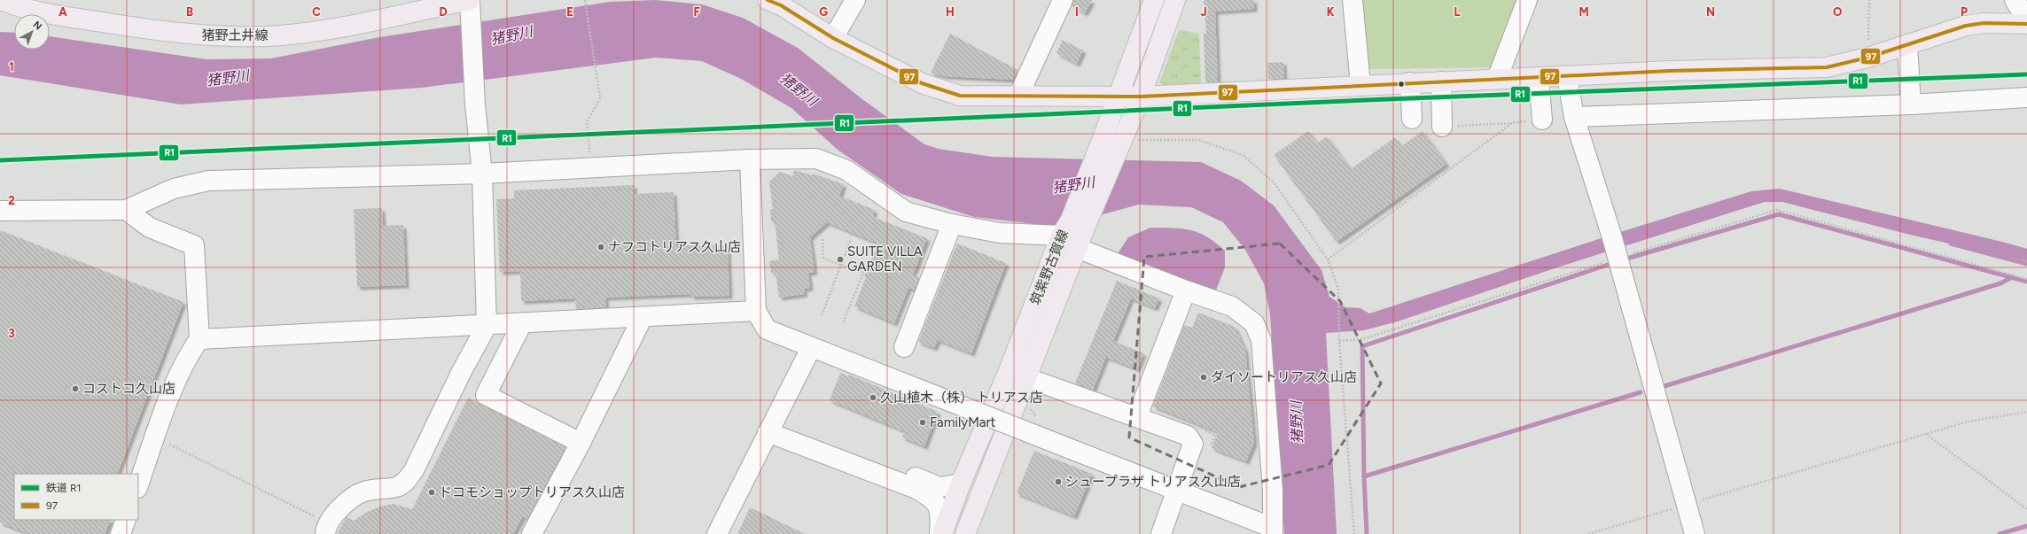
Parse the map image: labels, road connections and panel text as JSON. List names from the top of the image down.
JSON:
{
  "streets": {
    "main road": ["猪野土井線", "筑紫野古賀線"]
  },
  "water": ["猪野川"],
  "places": [
    "ナフコトリアス久山店",
    "SUITE VILLA GARDEN",
    "ダイソートリアス久山店",
    "コストコ久山店",
    "久山植木（株） トリアス店",
    "FamilyMart",
    "シュープラザ トリアス久山店",
    "ドコモショップトリアス久山店"
  ],
  "lines": ["transit line 97", "rail line R1"],
  "legend": ["鉄道 R1", "97"],
  "north": "top right",
  "grid": {
    "columns": [
      "A",
      "B",
      "C",
      "D",
      "E",
      "F",
      "G",
      "H",
      "I",
      "J",
      "K",
      "L",
      "M",
      "N",
      "O",
      "P"
    ],
    "rows": ["1", "2", "3"]
  }
}
